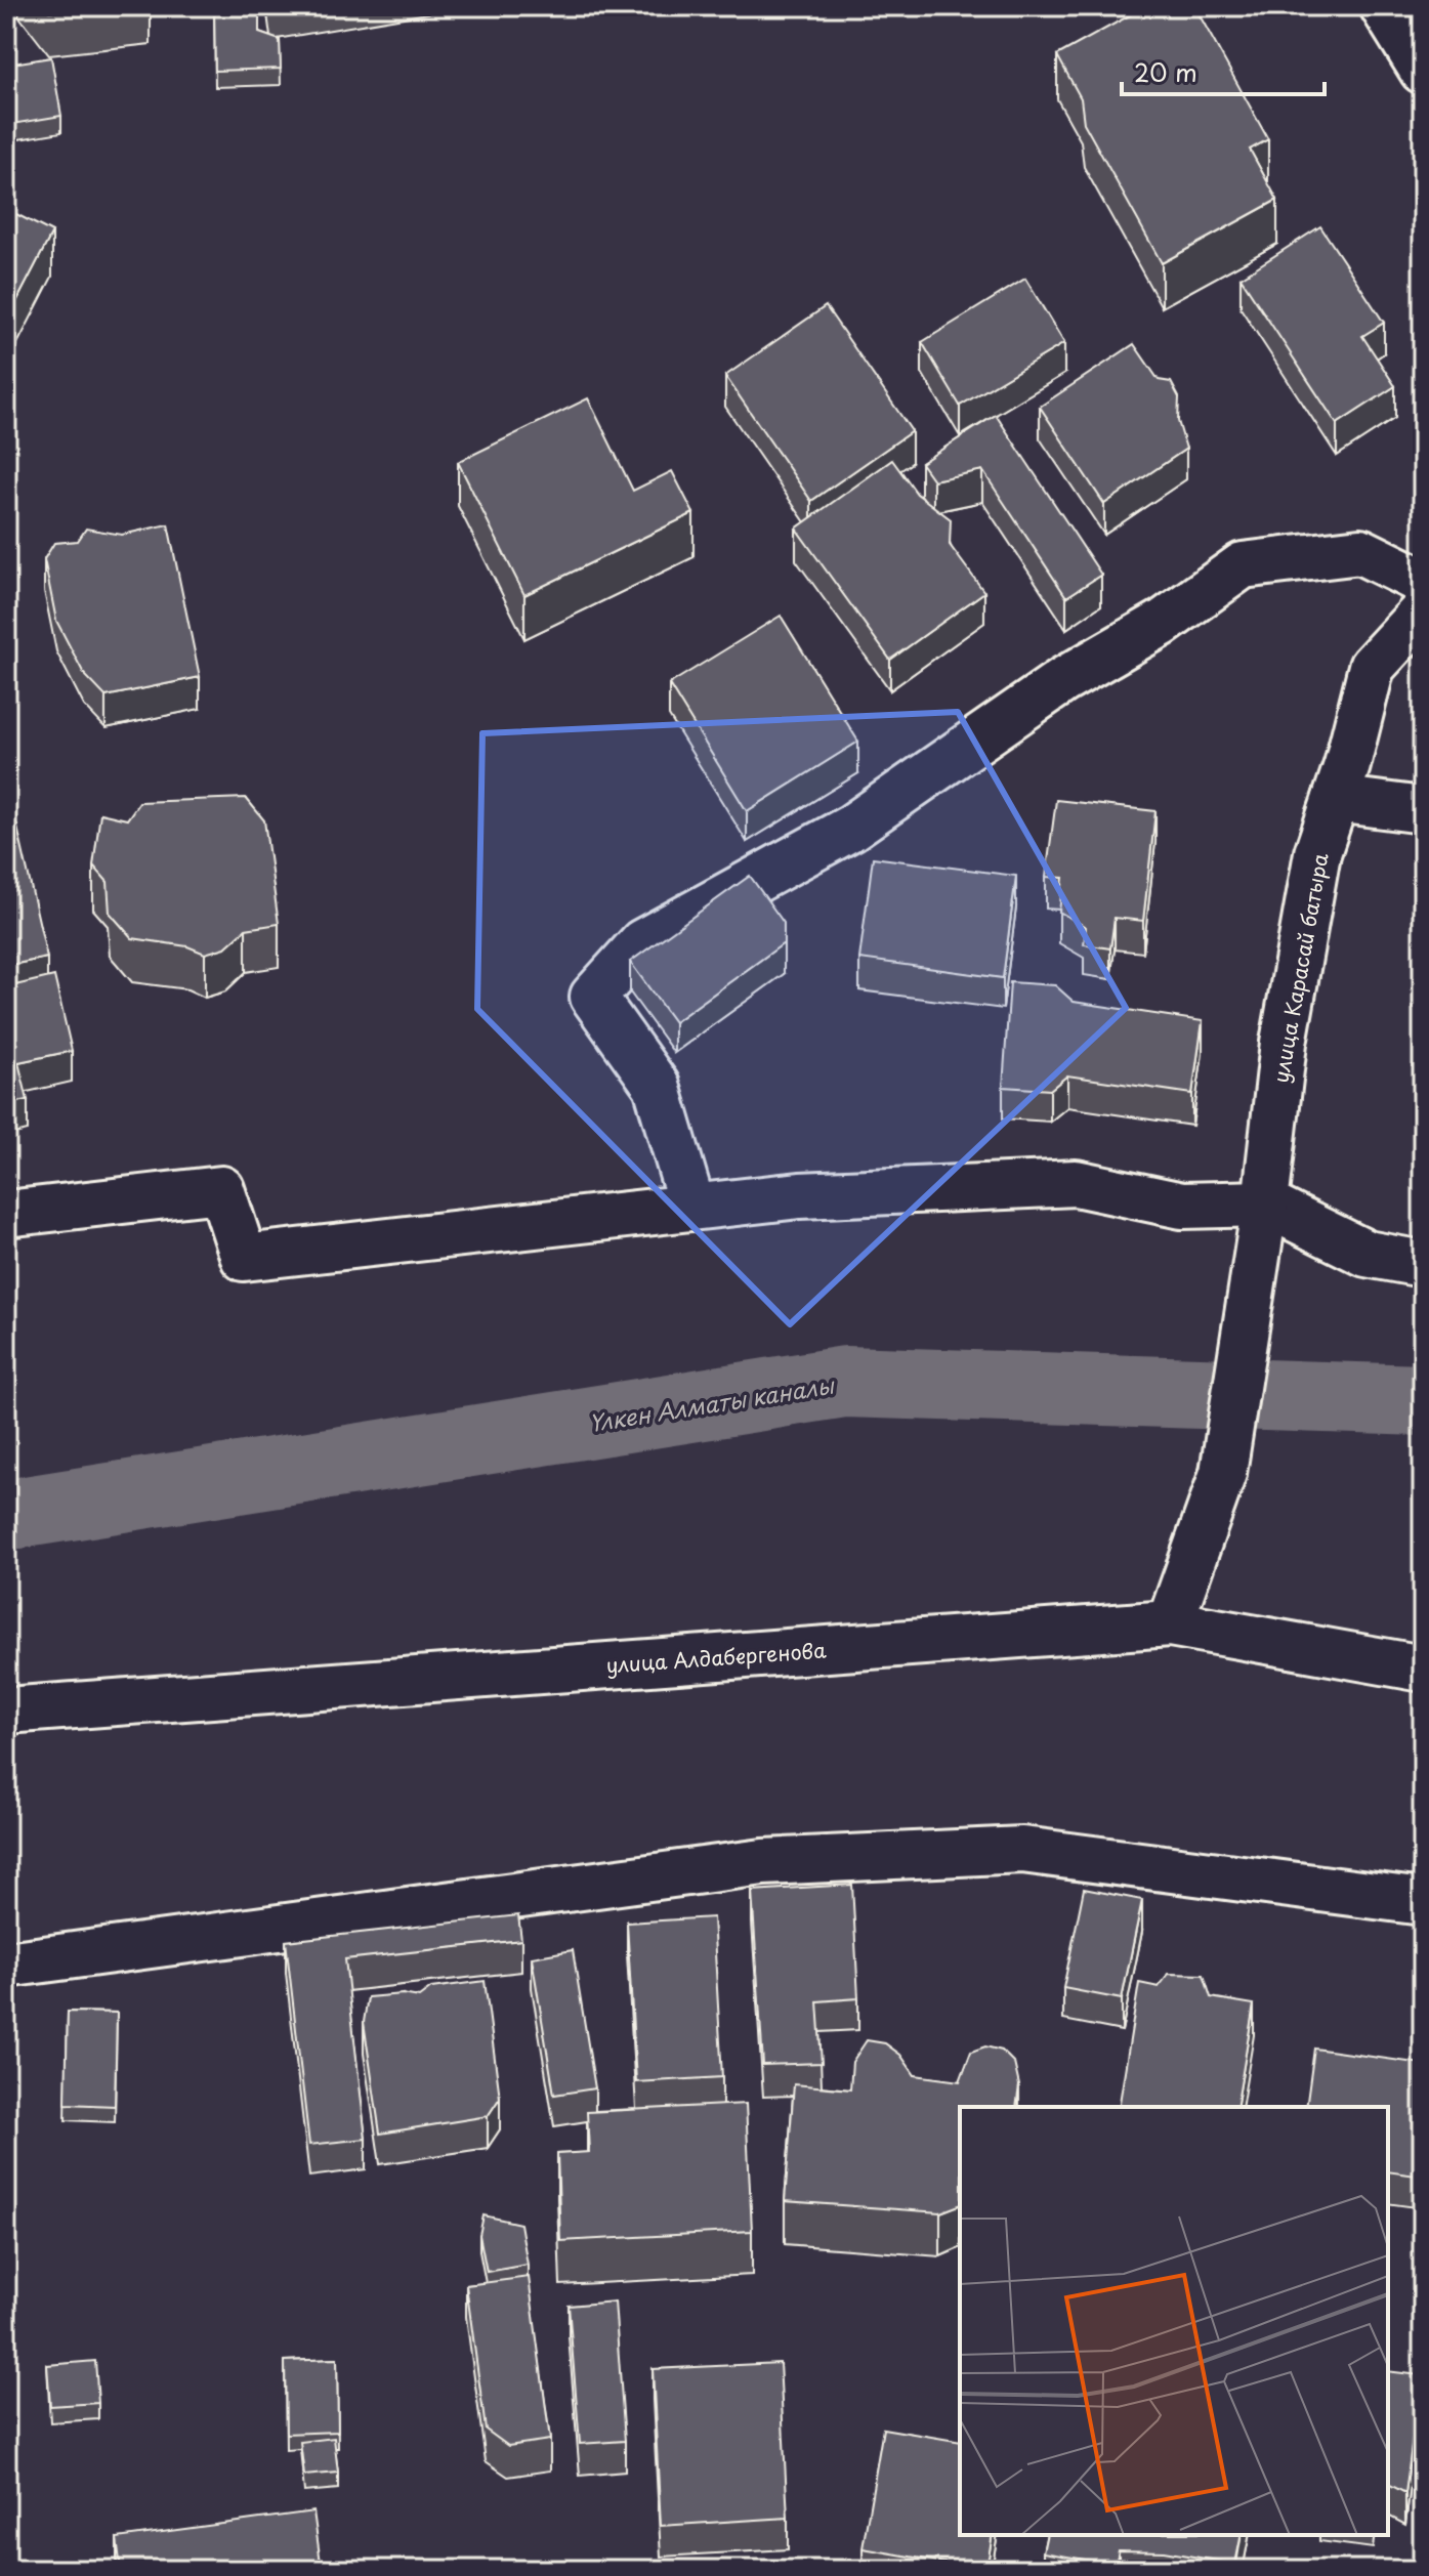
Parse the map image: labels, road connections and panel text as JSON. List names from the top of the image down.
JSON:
{
  "streets": {
    "street": ["улица Карасай батыра", "улица Алдабергенова"]
  },
  "crossings": [
    ["улица Карасай батыра", "улица Алдабергенова"]
  ],
  "water": ["Үлкен Алматы каналы"],
  "scale_bar": "20 m"
}
